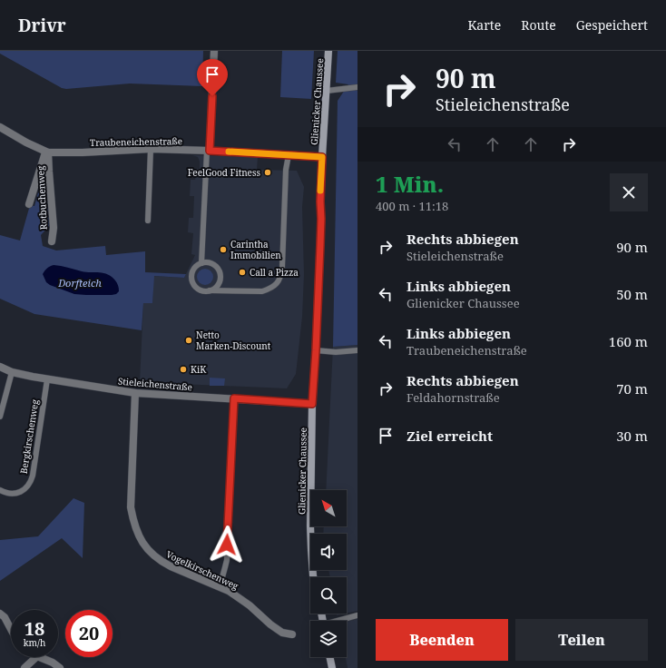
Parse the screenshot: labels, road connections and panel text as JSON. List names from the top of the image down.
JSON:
{
  "streets": {
    "main road": ["Glienicker Chaussee"],
    "street": [
      "Traubeneichenstraße",
      "Rotbuchenweg",
      "Stieleichenstraße",
      "Vogelkirschenweg"
    ],
    "lane": ["Bergkirschenweg"]
  },
  "crossings": [
    ["Glienicker Chaussee", "Traubeneichenstraße"],
    ["Glienicker Chaussee", "Stieleichenstraße"],
    ["Traubeneichenstraße", "Rotbuchenweg"],
    ["Stieleichenstraße", "Bergkirschenweg"],
    ["Stieleichenstraße", "Vogelkirschenweg"]
  ],
  "water": ["Dorfteich"],
  "places": [
    "FeelGood Fitness",
    "Carintha Immobilien",
    "Call a Pizza",
    "Netto Marken-Discount",
    "KiK"
  ],
  "north": "top left",
  "page": {
    "header": "Drivr",
    "nav": ["Karte", "Route", "Gespeichert"],
    "turn": ["90 m", "Stieleichenstraße"],
    "heading": ["1 Min.", "400 m · 11:18"],
    "list": [
      {
        "name": "Rechts abbiegen",
        "note": "Stieleichenstraße",
        "value": "90 m"
      },
      {
        "name": "Links abbiegen",
        "note": "Glienicker Chaussee",
        "value": "50 m"
      },
      {
        "name": "Links abbiegen",
        "note": "Traubeneichenstraße",
        "value": "160 m"
      },
      {
        "name": "Rechts abbiegen",
        "note": "Feldahornstraße",
        "value": "70 m"
      },
      {
        "name": "Ziel erreicht",
        "value": "30 m"
      }
    ],
    "speed": "18 km/h",
    "limit": "20",
    "buttons": ["Beenden", "Teilen"]
  }
}
